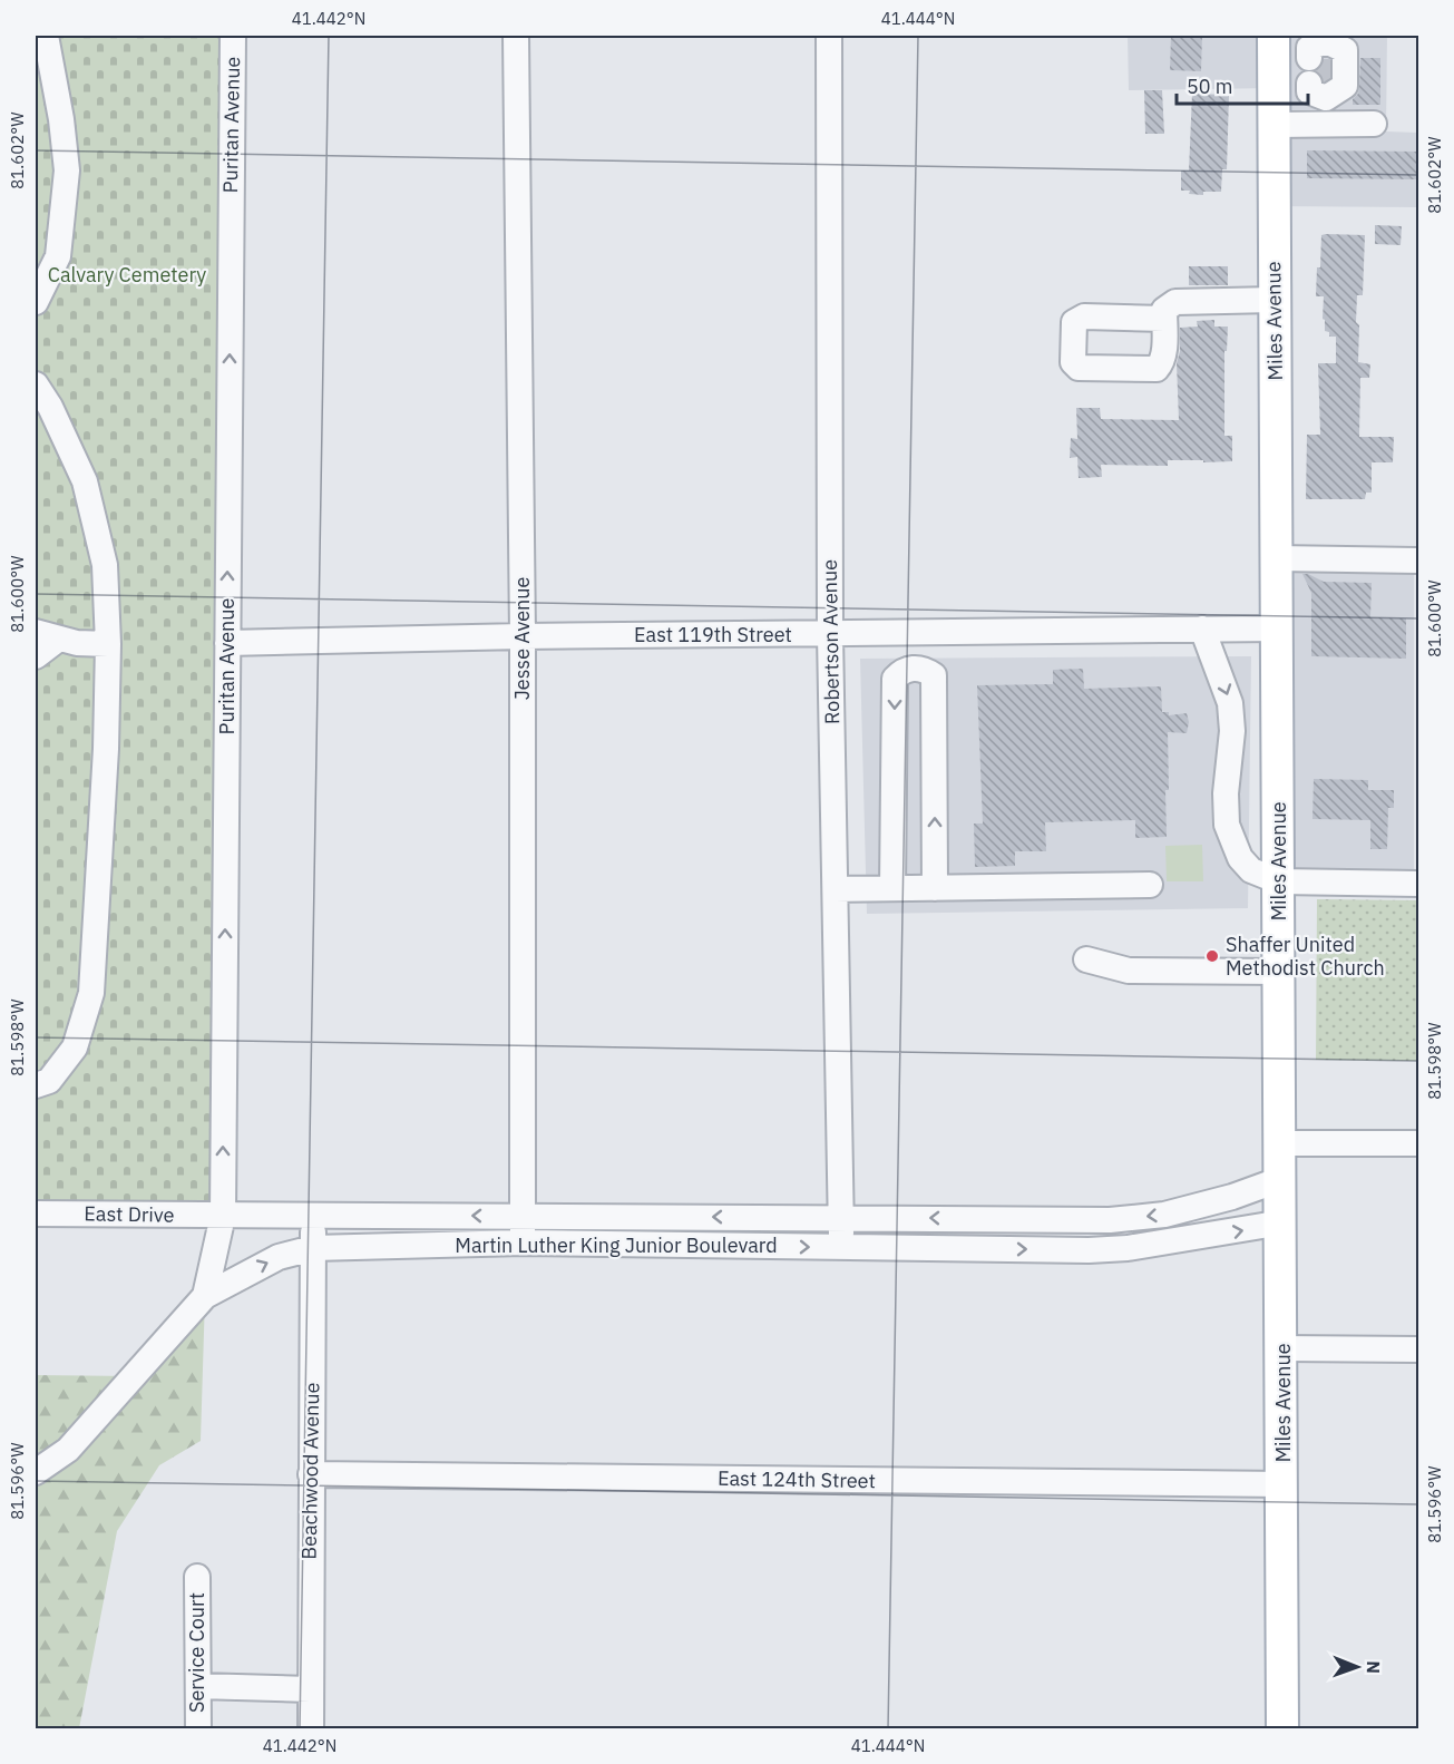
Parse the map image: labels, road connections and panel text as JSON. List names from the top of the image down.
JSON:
{
  "streets": {
    "main road": ["Miles Avenue"],
    "street": [
      "Puritan Avenue",
      "East 119th Street",
      "Jesse Avenue",
      "Robertson Avenue",
      "East Drive",
      "Martin Luther King Junior Boulevard",
      "Beachwood Avenue",
      "East 124th Street",
      "Service Court"
    ]
  },
  "crossings": [
    ["Puritan Avenue", "East 119th Street"],
    ["Puritan Avenue", "East Drive"],
    ["Puritan Avenue", "Martin Luther King Junior Boulevard"],
    ["Miles Avenue", "East 119th Street"],
    ["Miles Avenue", "Martin Luther King Junior Boulevard"],
    ["Miles Avenue", "East 124th Street"],
    ["East 119th Street", "Jesse Avenue"],
    ["East 119th Street", "Robertson Avenue"],
    ["Jesse Avenue", "Martin Luther King Junior Boulevard"],
    ["Robertson Avenue", "Martin Luther King Junior Boulevard"],
    ["East Drive", "Martin Luther King Junior Boulevard"],
    ["Martin Luther King Junior Boulevard", "Beachwood Avenue"],
    ["Beachwood Avenue", "East 124th Street"]
  ],
  "parks": ["Calvary Cemetery"],
  "places": ["Shaffer United Methodist Church"],
  "scale_bar": "50 m",
  "north": "right",
  "coordinates": [
    "41.442°N",
    "41.444°N",
    "81.602°W",
    "81.600°W",
    "81.598°W",
    "81.596°W"
  ]
}
